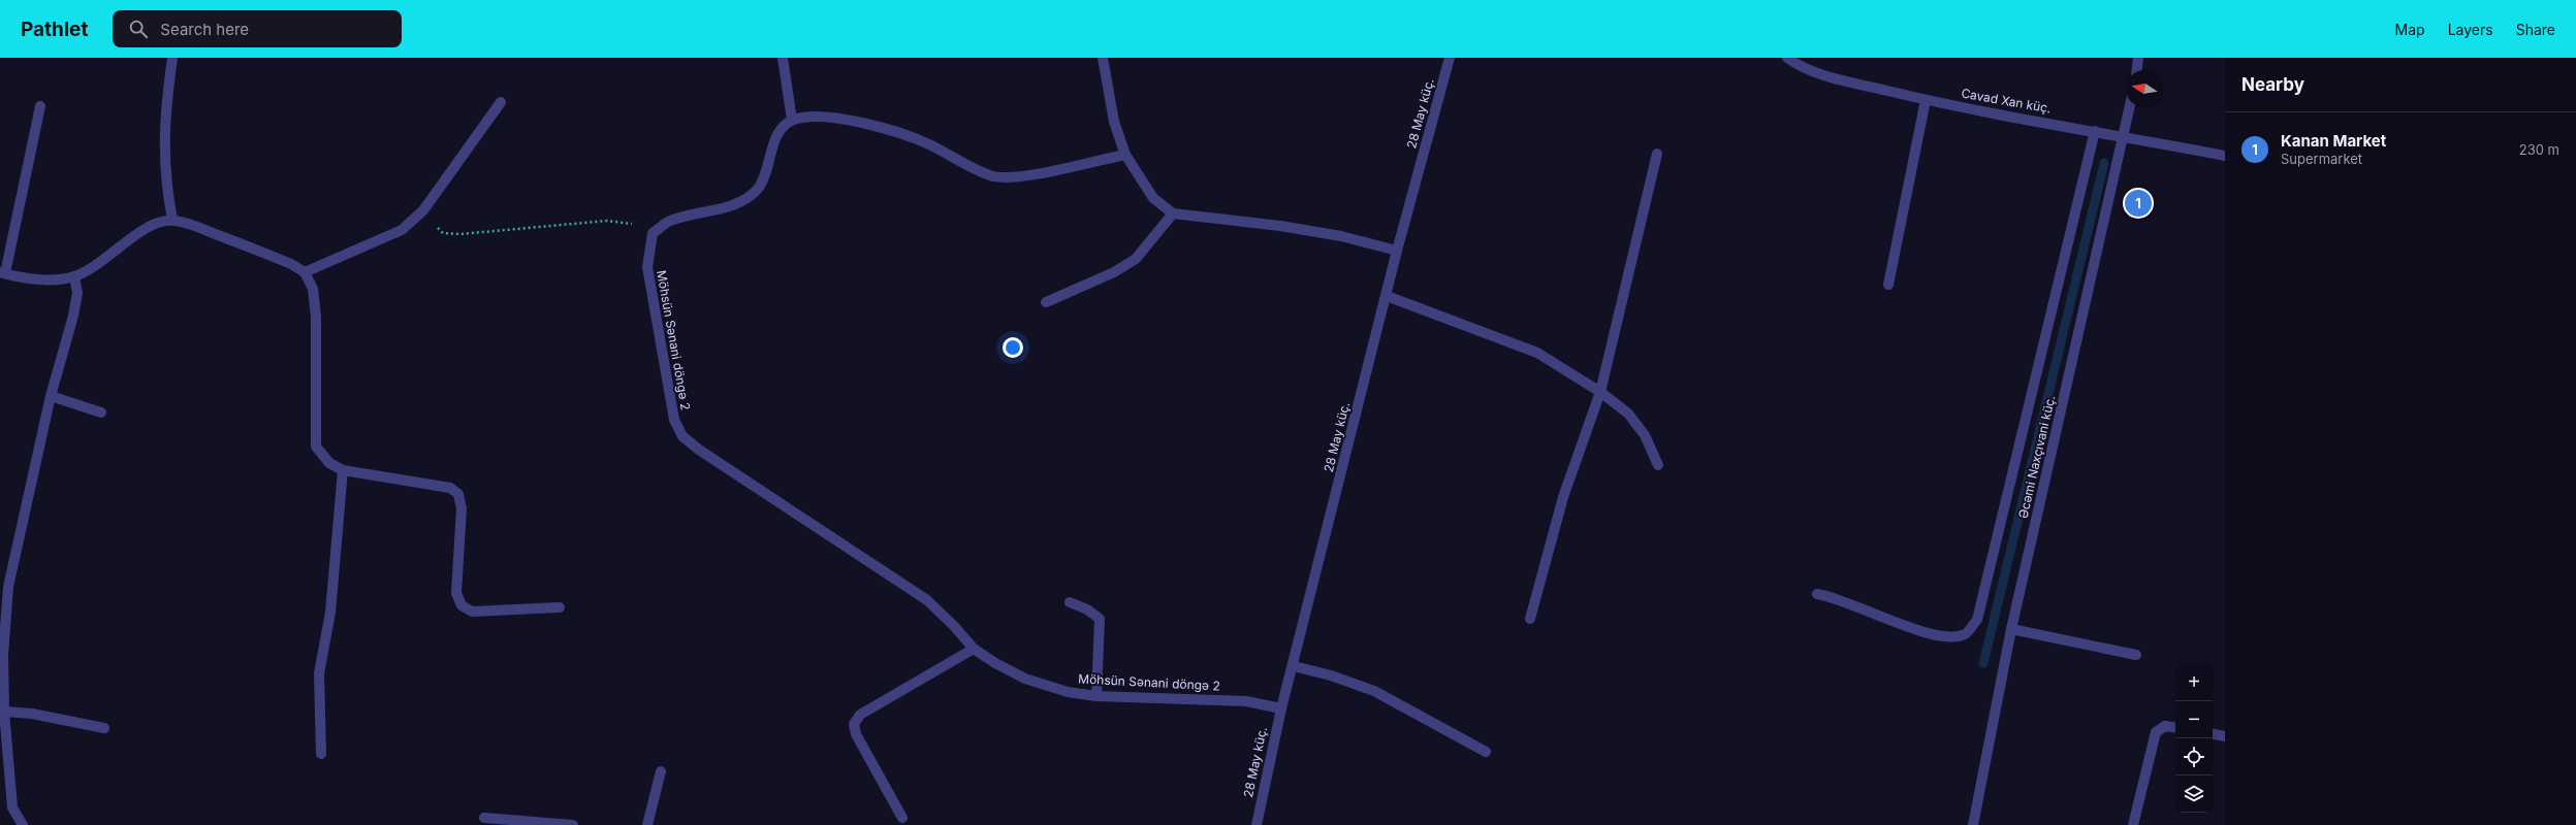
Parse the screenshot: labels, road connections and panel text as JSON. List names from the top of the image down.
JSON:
{
  "streets": {
    "street": [
      "Cavad Xan küç.",
      "28 May küç.",
      "Möhsün Sənani döngə 2",
      "Əcəmi Naxçıvani küç."
    ]
  },
  "crossings": [
    ["Cavad Xan küç.", "Əcəmi Naxçıvani küç."],
    ["28 May küç.", "Möhsün Sənani döngə 2"]
  ],
  "north": "left",
  "page": {
    "header": "Pathlet",
    "search": "Search here",
    "nav": ["Map", "Layers", "Share"],
    "heading": "Nearby",
    "list": [
      {
        "mark": "1",
        "name": "Kanan Market",
        "note": "Supermarket",
        "value": "230 m"
      }
    ],
    "pins": "1",
    "map_buttons": ["+", "−"]
  }
}
